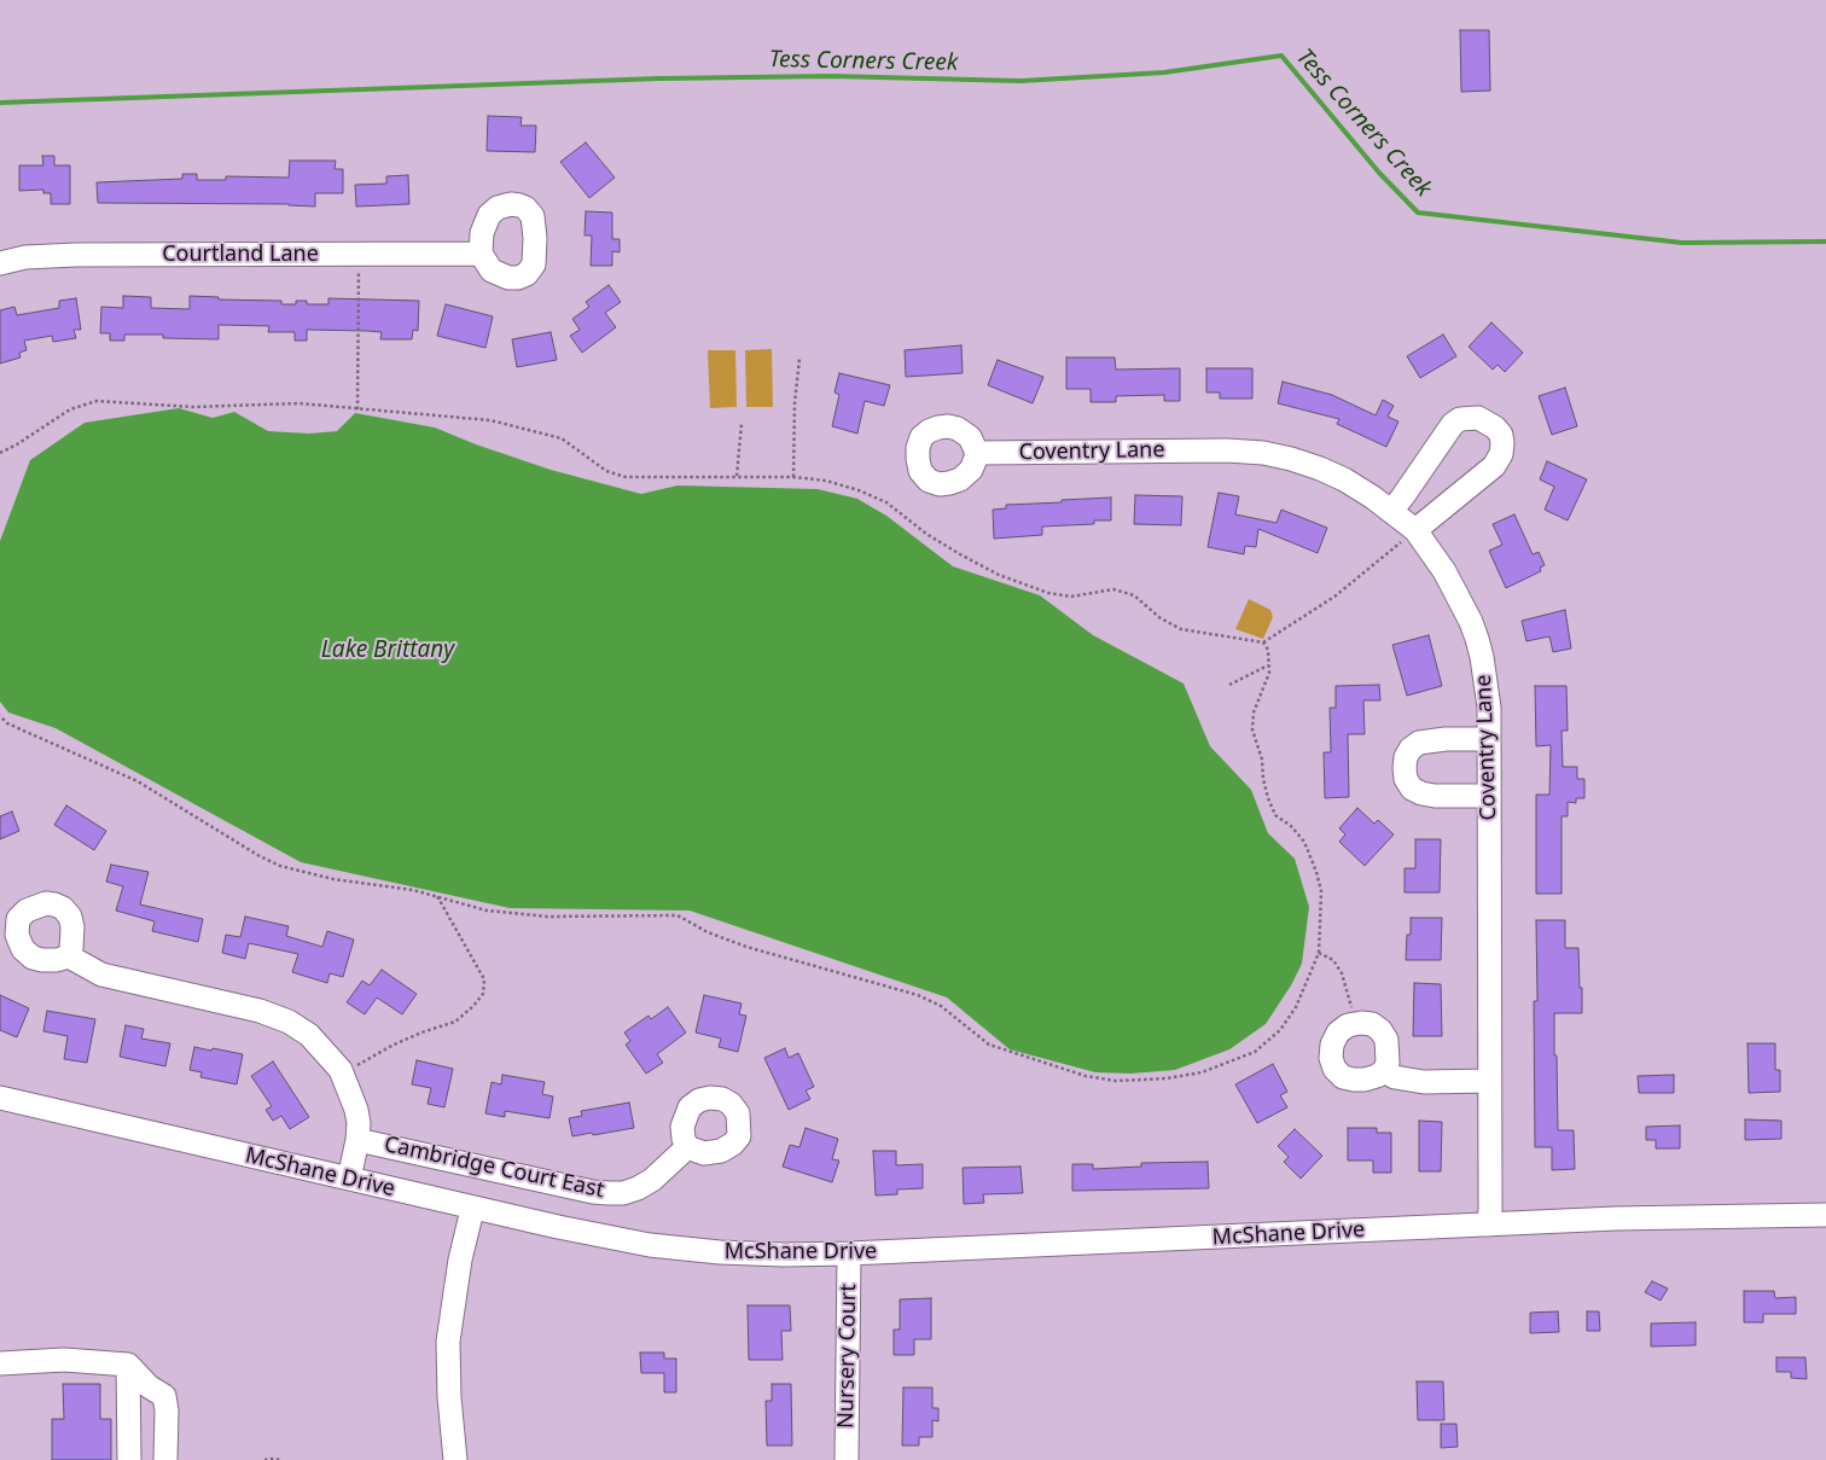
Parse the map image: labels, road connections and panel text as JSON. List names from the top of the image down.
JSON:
{
  "streets": {
    "street": [
      "Courtland Lane",
      "Coventry Lane",
      "Cambridge Court East",
      "McShane Drive",
      "Nursery Court"
    ]
  },
  "crossings": [
    ["Coventry Lane", "McShane Drive"],
    ["McShane Drive", "Nursery Court"]
  ],
  "water": ["Tess Corners Creek", "Lake Brittany"]
}
